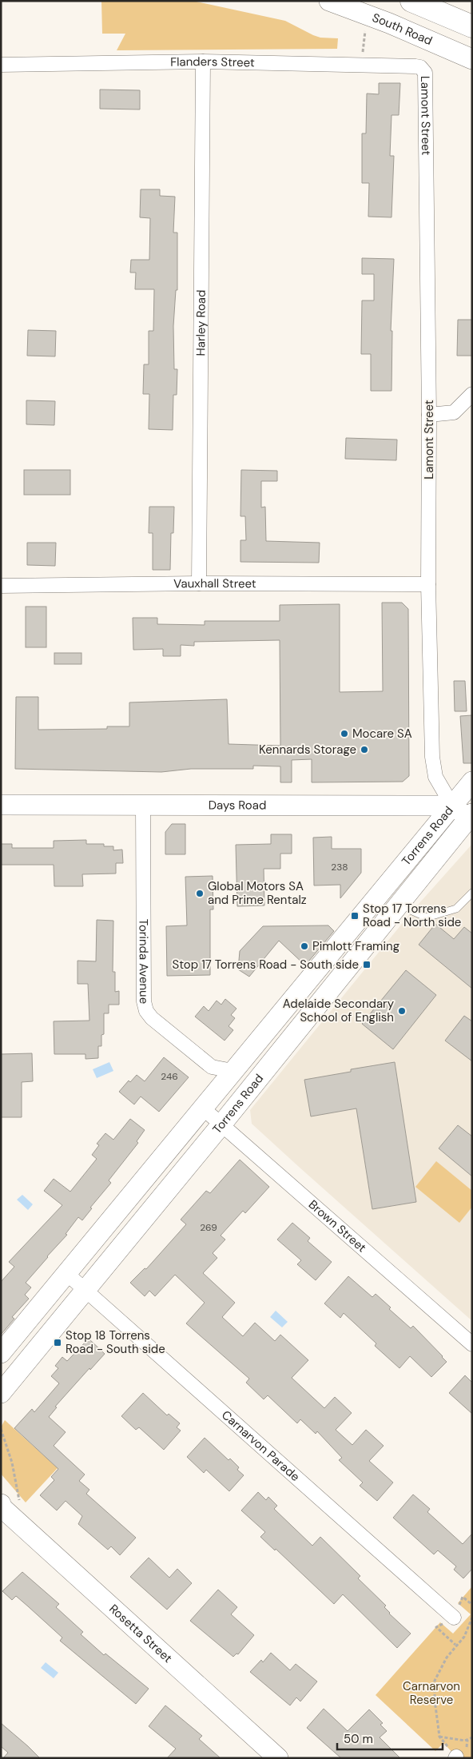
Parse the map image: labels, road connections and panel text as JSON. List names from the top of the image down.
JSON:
{
  "streets": {
    "main road": [
      "South Road",
      "Days Road",
      "Torrens Road",
      "Rosetta Street"
    ],
    "street": [
      "Flanders Street",
      "Lamont Street",
      "Harley Road",
      "Vauxhall Street",
      "Torinda Avenue",
      "Brown Street",
      "Carnarvon Parade"
    ]
  },
  "crossings": [
    ["Flanders Street", "Lamont Street"],
    ["Flanders Street", "Harley Road"],
    ["Lamont Street", "Vauxhall Street"],
    ["Lamont Street", "Days Road"],
    ["Lamont Street", "Torrens Road"],
    ["Harley Road", "Vauxhall Street"],
    ["Days Road", "Torrens Road"],
    ["Days Road", "Torinda Avenue"],
    ["Torrens Road", "Torinda Avenue"],
    ["Torrens Road", "Brown Street"],
    ["Torrens Road", "Carnarvon Parade"]
  ],
  "parks": ["Carnarvon Reserve"],
  "places": {
    "other": [
      "Mocare SA",
      "Kennards Storage",
      "Global Motors SA and Prime Rentalz",
      "Pimlott Framing",
      "Adelaide Secondary School of English"
    ],
    "transit": ["Stop 17 Torrens Road - North side", "Stop 17 Torrens Road - South side", "Stop 18 Torrens Road - South side"]
  },
  "house_numbers": ["238", "246", "269"],
  "scale_bar": "50 m"
}
